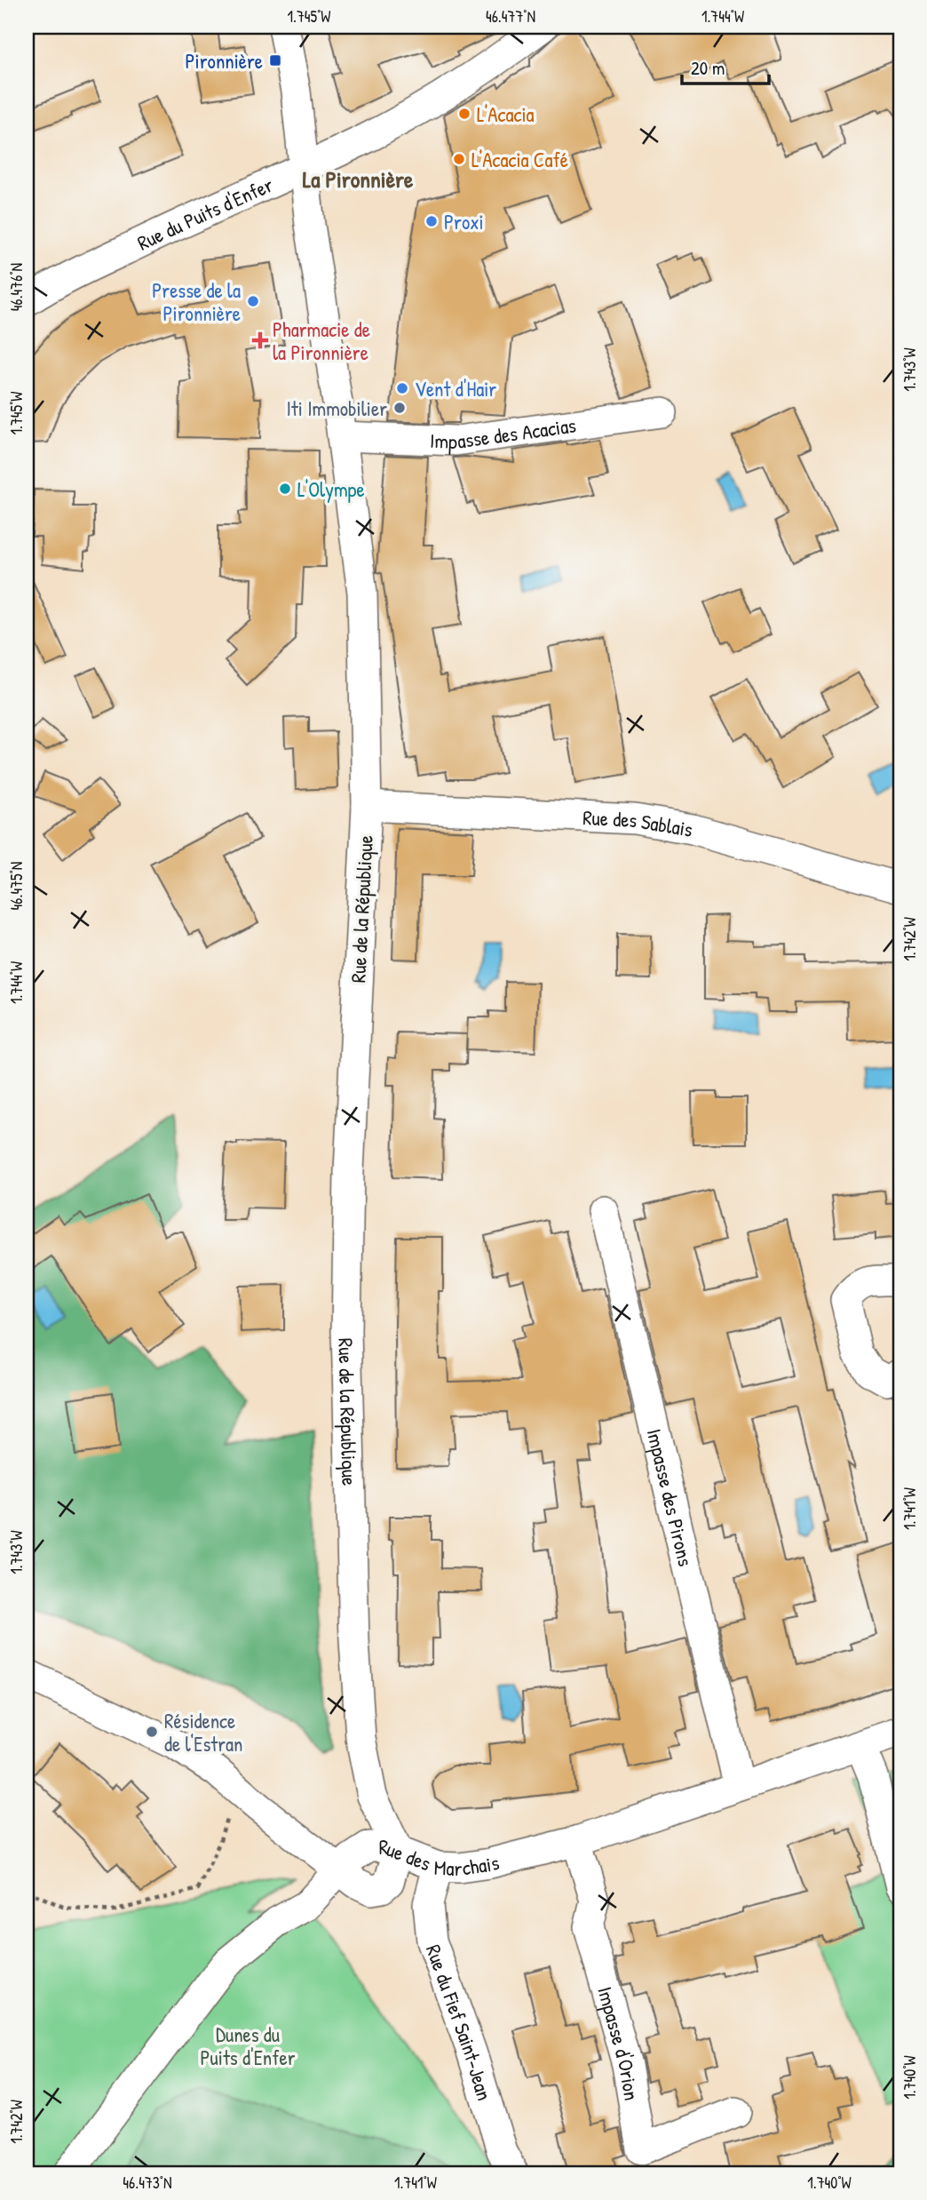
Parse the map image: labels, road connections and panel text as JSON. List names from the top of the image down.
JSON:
{
  "streets": {
    "street": [
      "Rue du Puits d'Enfer",
      "Impasse des Acacias",
      "Rue des Sablais",
      "Rue de la République",
      "Impasse des Pirons",
      "Rue des Marchais",
      "Rue du Fief Saint-Jean",
      "Impasse d'Orion"
    ]
  },
  "crossings": [
    ["Rue du Puits d'Enfer", "Rue de la République"],
    ["Impasse des Acacias", "Rue de la République"],
    ["Rue des Sablais", "Rue de la République"],
    ["Rue de la République", "Rue des Marchais"],
    ["Impasse des Pirons", "Rue des Marchais"],
    ["Rue des Marchais", "Rue du Fief Saint-Jean"],
    ["Rue des Marchais", "Impasse d'Orion"]
  ],
  "districts": ["La Pironnière"],
  "parks": ["Dunes du Puits d'Enfer"],
  "places": {
    "transit": ["Pironnière"],
    "other": [
      "L'Acacia",
      "L'Acacia Café",
      "Proxi",
      "Presse de la Pironnière",
      "Vent d'Hair",
      "Iti Immobilier",
      "L'Olympe",
      "Résidence de l'Estran"
    ],
    "health": ["Pharmacie de la Pironnière"]
  },
  "scale_bar": "20 m",
  "coordinates": [
    "1.745°W",
    "46.477°N",
    "1.744°W",
    "46.476°N",
    "1.743°W",
    "46.475°N",
    "1.742°W",
    "1.741°W",
    "1.740°W",
    "46.473°N"
  ]
}
